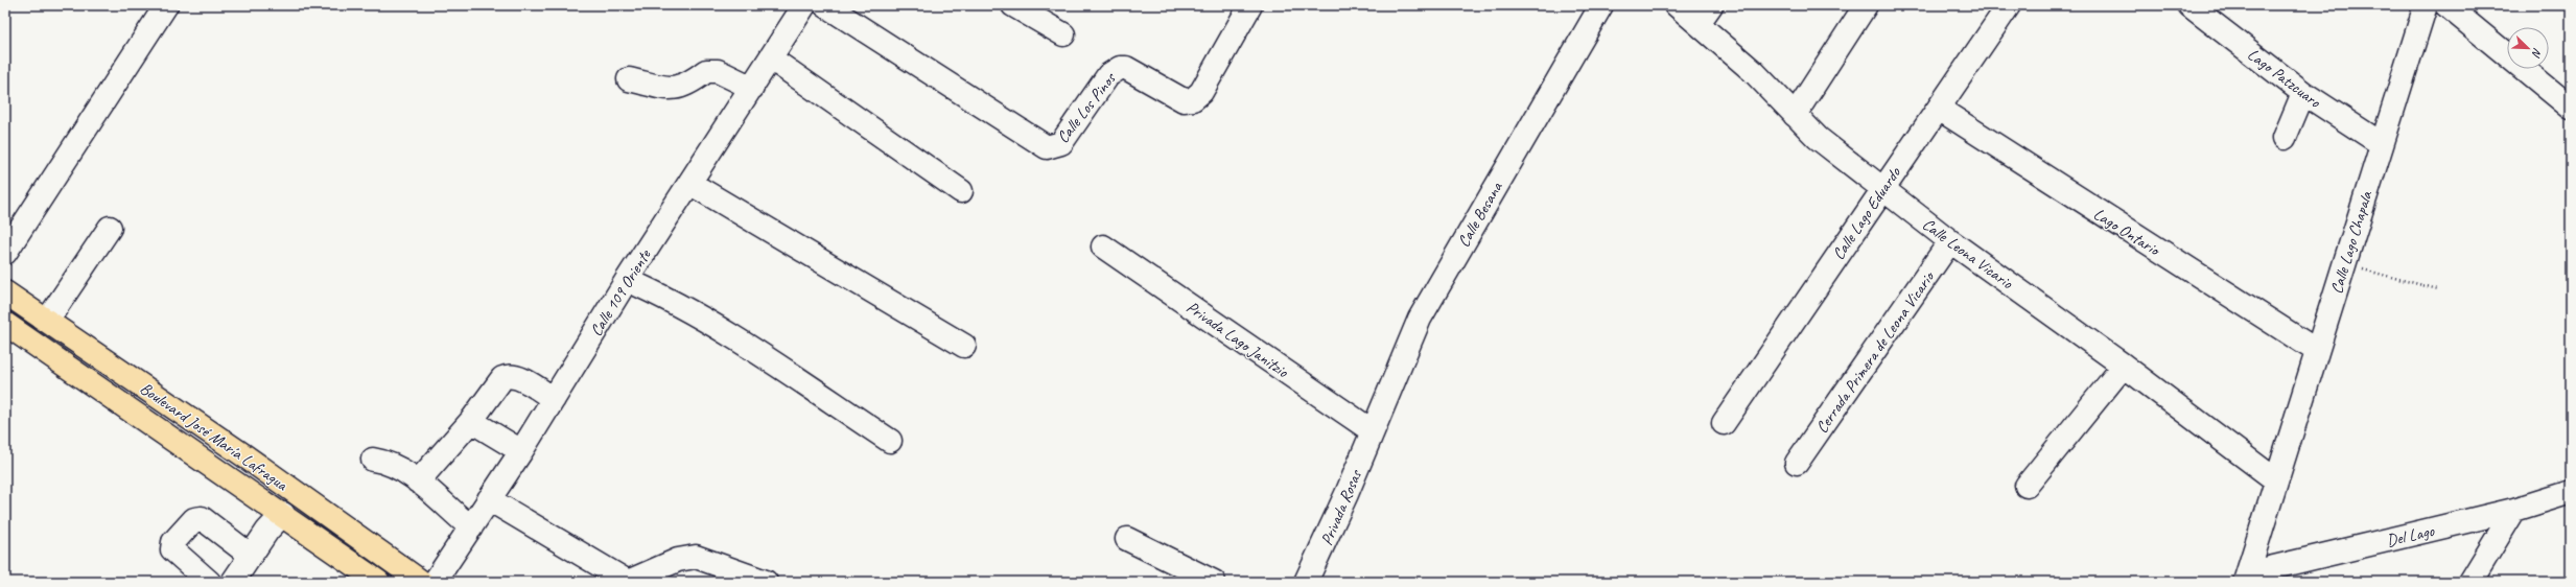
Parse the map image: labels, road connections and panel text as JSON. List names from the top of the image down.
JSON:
{
  "streets": {
    "main road": ["Boulevard José María Lafragua"],
    "street": [
      "Lago Patzcuaro",
      "Calle Los Pinos",
      "Calle Lago Eduardo",
      "Calle Besana",
      "Lago Ontario",
      "Calle Lago Chapala",
      "Calle Leona Vicario",
      "Calle 109 Oriente",
      "Privada Lago Janitzio",
      "Cerrada Primera de Leona Vicario",
      "Privada Rosas",
      "Del Lago"
    ]
  },
  "crossings": [
    ["Lago Patzcuaro", "Calle Lago Chapala"],
    ["Calle Lago Eduardo", "Lago Ontario"],
    ["Calle Lago Eduardo", "Calle Leona Vicario"],
    ["Calle Besana", "Privada Lago Janitzio"],
    ["Calle Besana", "Privada Rosas"],
    ["Lago Ontario", "Calle Lago Chapala"],
    ["Calle Lago Chapala", "Calle Leona Vicario"],
    ["Calle Lago Chapala", "Del Lago"],
    ["Calle Leona Vicario", "Cerrada Primera de Leona Vicario"],
    ["Privada Lago Janitzio", "Privada Rosas"]
  ],
  "north": "bottom right"
}
